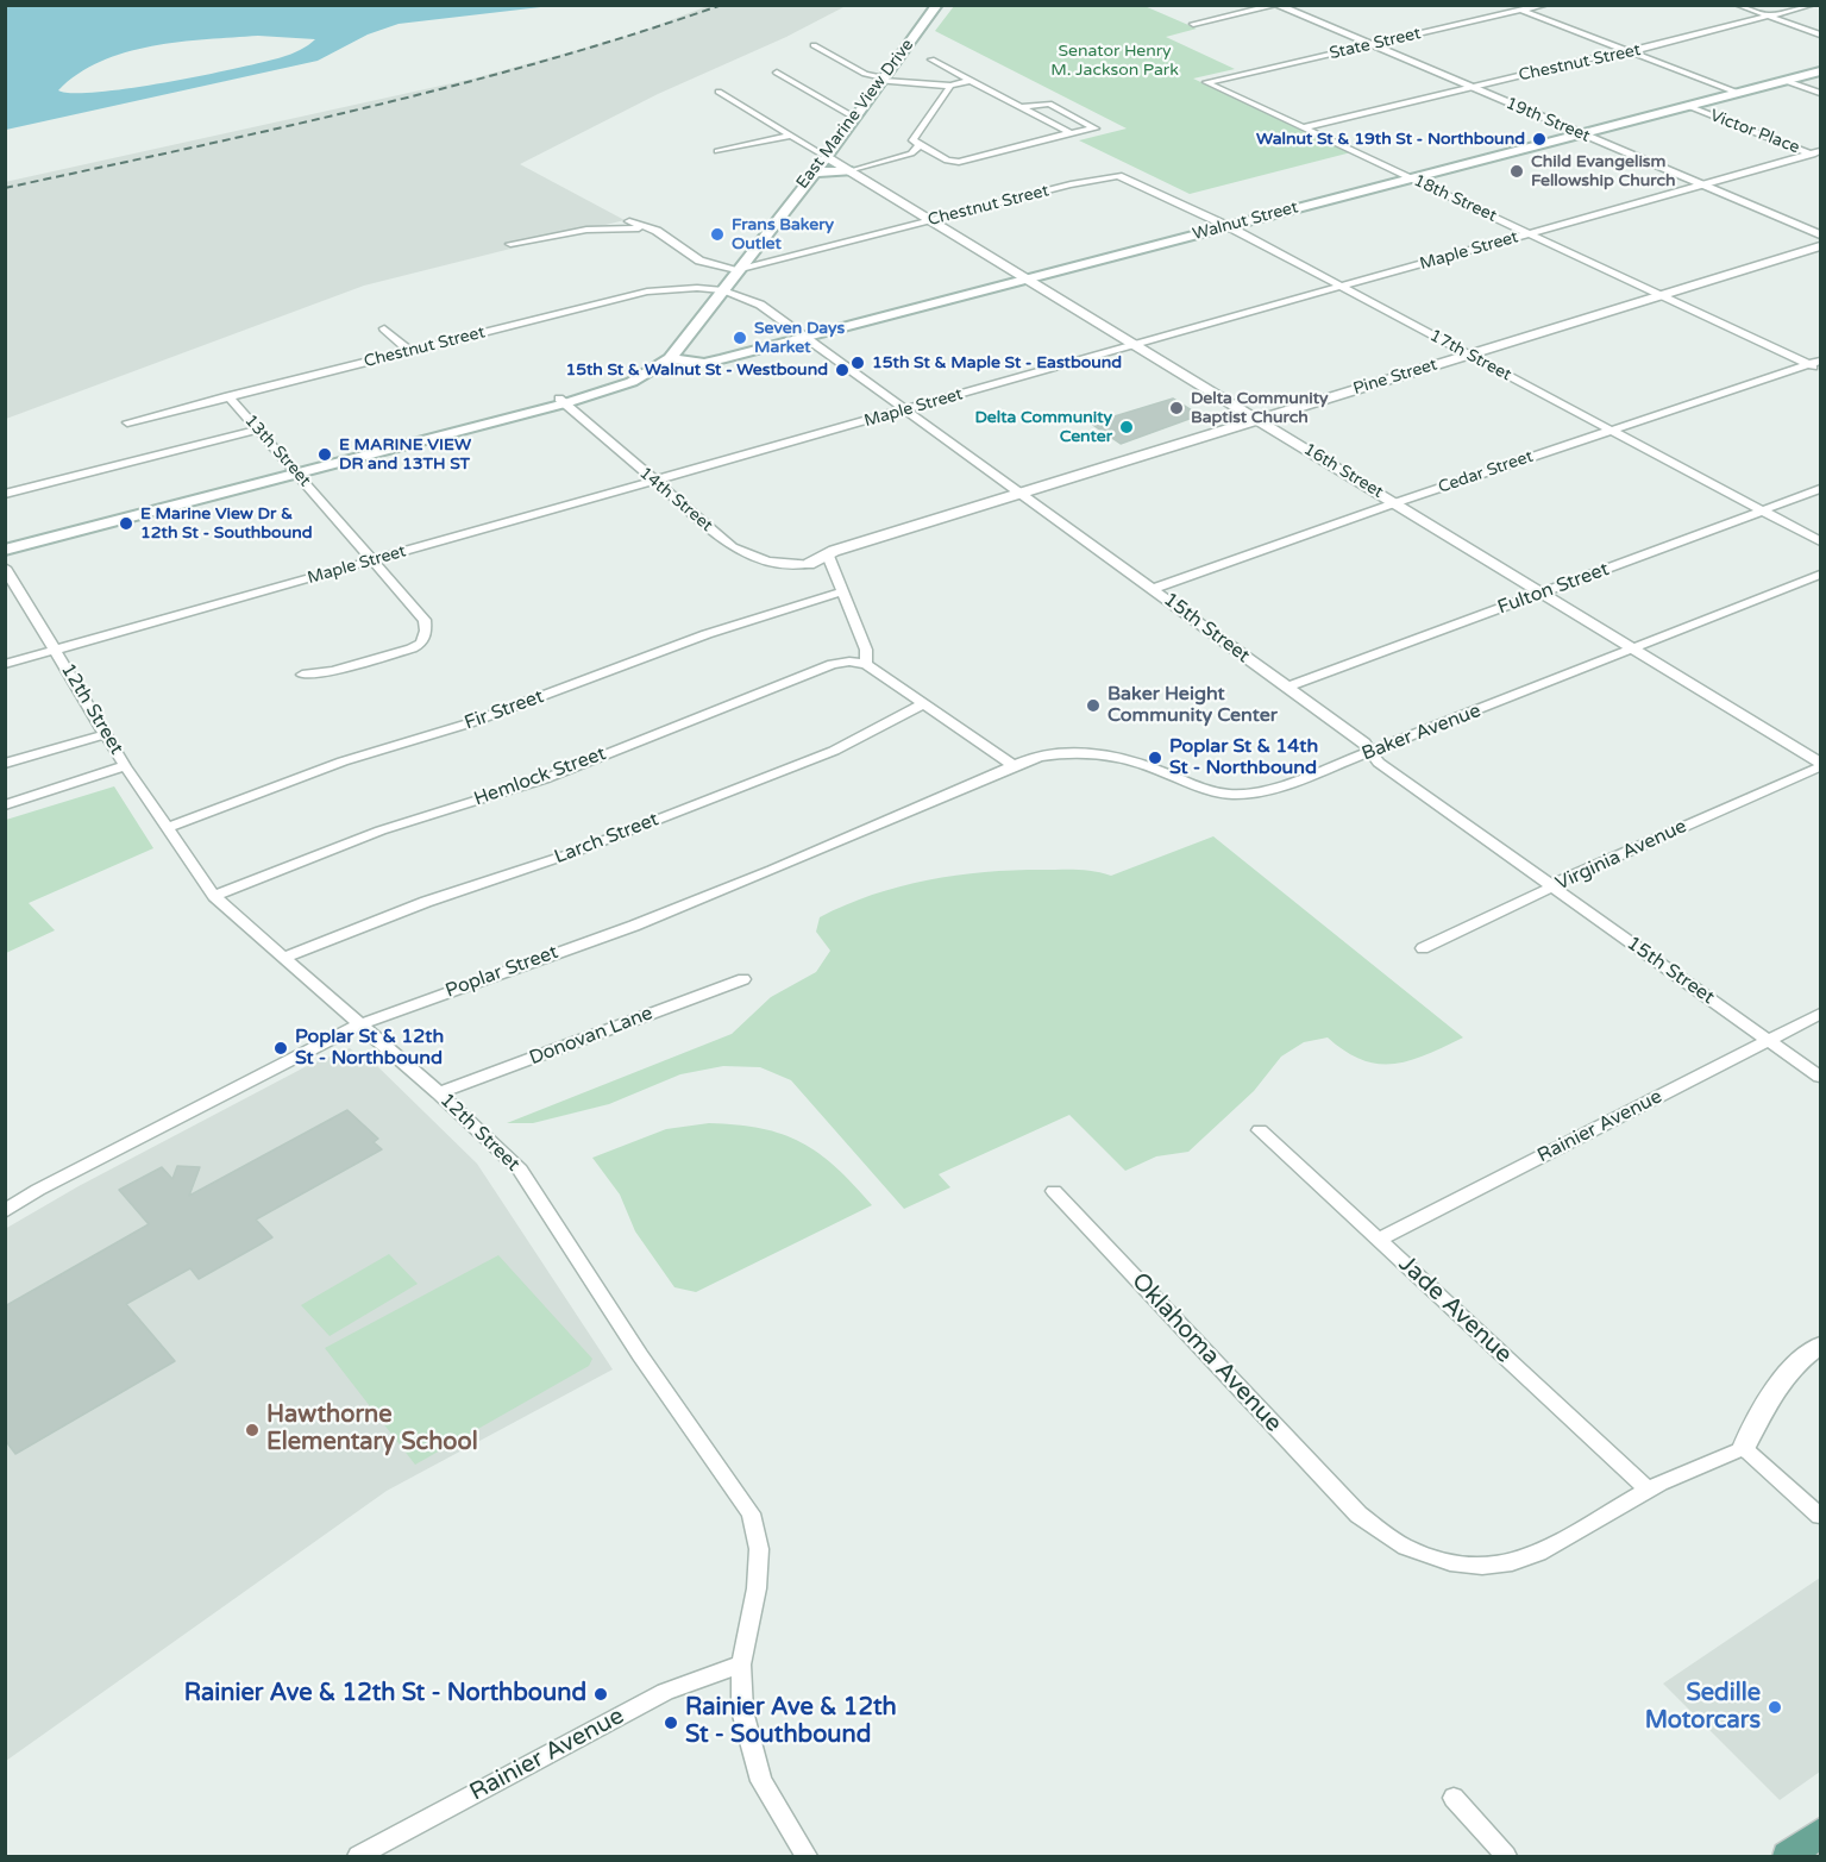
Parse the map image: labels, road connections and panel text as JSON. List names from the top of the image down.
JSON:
{
  "streets": {
    "main road": ["East Marine View Drive", "Walnut Street"],
    "street": [
      "State Street",
      "Chestnut Street",
      "19th Street",
      "Victor Place",
      "18th Street",
      "Maple Street",
      "17th Street",
      "Pine Street",
      "13th Street",
      "16th Street",
      "Cedar Street",
      "14th Street",
      "Fulton Street",
      "15th Street",
      "12th Street",
      "Fir Street",
      "Baker Avenue",
      "Hemlock Street",
      "Larch Street",
      "Virginia Avenue",
      "Poplar Street",
      "Donovan Lane",
      "Rainier Avenue",
      "Jade Avenue",
      "Oklahoma Avenue"
    ]
  },
  "crossings": [
    ["State Street", "19th Street"],
    ["State Street", "18th Street"],
    ["Chestnut Street", "East Marine View Drive"],
    ["Chestnut Street", "19th Street"],
    ["Chestnut Street", "18th Street"],
    ["Chestnut Street", "17th Street"],
    ["Chestnut Street", "13th Street"],
    ["Chestnut Street", "16th Street"],
    ["Chestnut Street", "15th Street"],
    ["East Marine View Drive", "Walnut Street"],
    ["East Marine View Drive", "13th Street"],
    ["East Marine View Drive", "16th Street"],
    ["East Marine View Drive", "14th Street"],
    ["East Marine View Drive", "15th Street"],
    ["19th Street", "Walnut Street"],
    ["19th Street", "Maple Street"],
    ["Victor Place", "Walnut Street"],
    ["Victor Place", "Maple Street"],
    ["18th Street", "Walnut Street"],
    ["18th Street", "Maple Street"],
    ["18th Street", "Pine Street"],
    ["18th Street", "Cedar Street"],
    ["Walnut Street", "17th Street"],
    ["Walnut Street", "16th Street"],
    ["Walnut Street", "15th Street"],
    ["Maple Street", "17th Street"],
    ["Maple Street", "13th Street"],
    ["Maple Street", "16th Street"],
    ["Maple Street", "14th Street"],
    ["Maple Street", "15th Street"],
    ["Maple Street", "12th Street"],
    ["17th Street", "Pine Street"],
    ["17th Street", "Cedar Street"],
    ["17th Street", "Fulton Street"],
    ["Pine Street", "16th Street"],
    ["Pine Street", "14th Street"],
    ["Pine Street", "15th Street"],
    ["16th Street", "Cedar Street"],
    ["16th Street", "Fulton Street"],
    ["16th Street", "Baker Avenue"],
    ["16th Street", "Virginia Avenue"],
    ["Cedar Street", "15th Street"],
    ["Fulton Street", "15th Street"],
    ["15th Street", "Baker Avenue"],
    ["15th Street", "Virginia Avenue"],
    ["15th Street", "Rainier Avenue"],
    ["12th Street", "Fir Street"],
    ["12th Street", "Hemlock Street"],
    ["12th Street", "Larch Street"],
    ["12th Street", "Poplar Street"],
    ["12th Street", "Donovan Lane"],
    ["12th Street", "Rainier Avenue"],
    ["Baker Avenue", "Poplar Street"],
    ["Rainier Avenue", "Jade Avenue"],
    ["Jade Avenue", "Oklahoma Avenue"]
  ],
  "parks": ["Senator Henry M. Jackson Park"],
  "places": [
    "Walnut St & 19th St - Northbound",
    "Child Evangelism Fellowship Church",
    "Frans Bakery Outlet",
    "Seven Days Market",
    "15th St & Maple St - Eastbound",
    "15th St & Walnut St - Westbound",
    "Delta Community Baptist Church",
    "Delta Community Center",
    "E MARINE VIEW DR and 13TH ST",
    "E Marine View Dr & 12th St - Southbound",
    "Baker Height Community Center",
    "Poplar St & 14th St - Northbound",
    "Poplar St & 12th St - Northbound",
    "Hawthorne Elementary School",
    "Rainier Ave & 12th St - Northbound",
    "Sedille Motorcars",
    "Rainier Ave & 12th St - Southbound"
  ]
}
